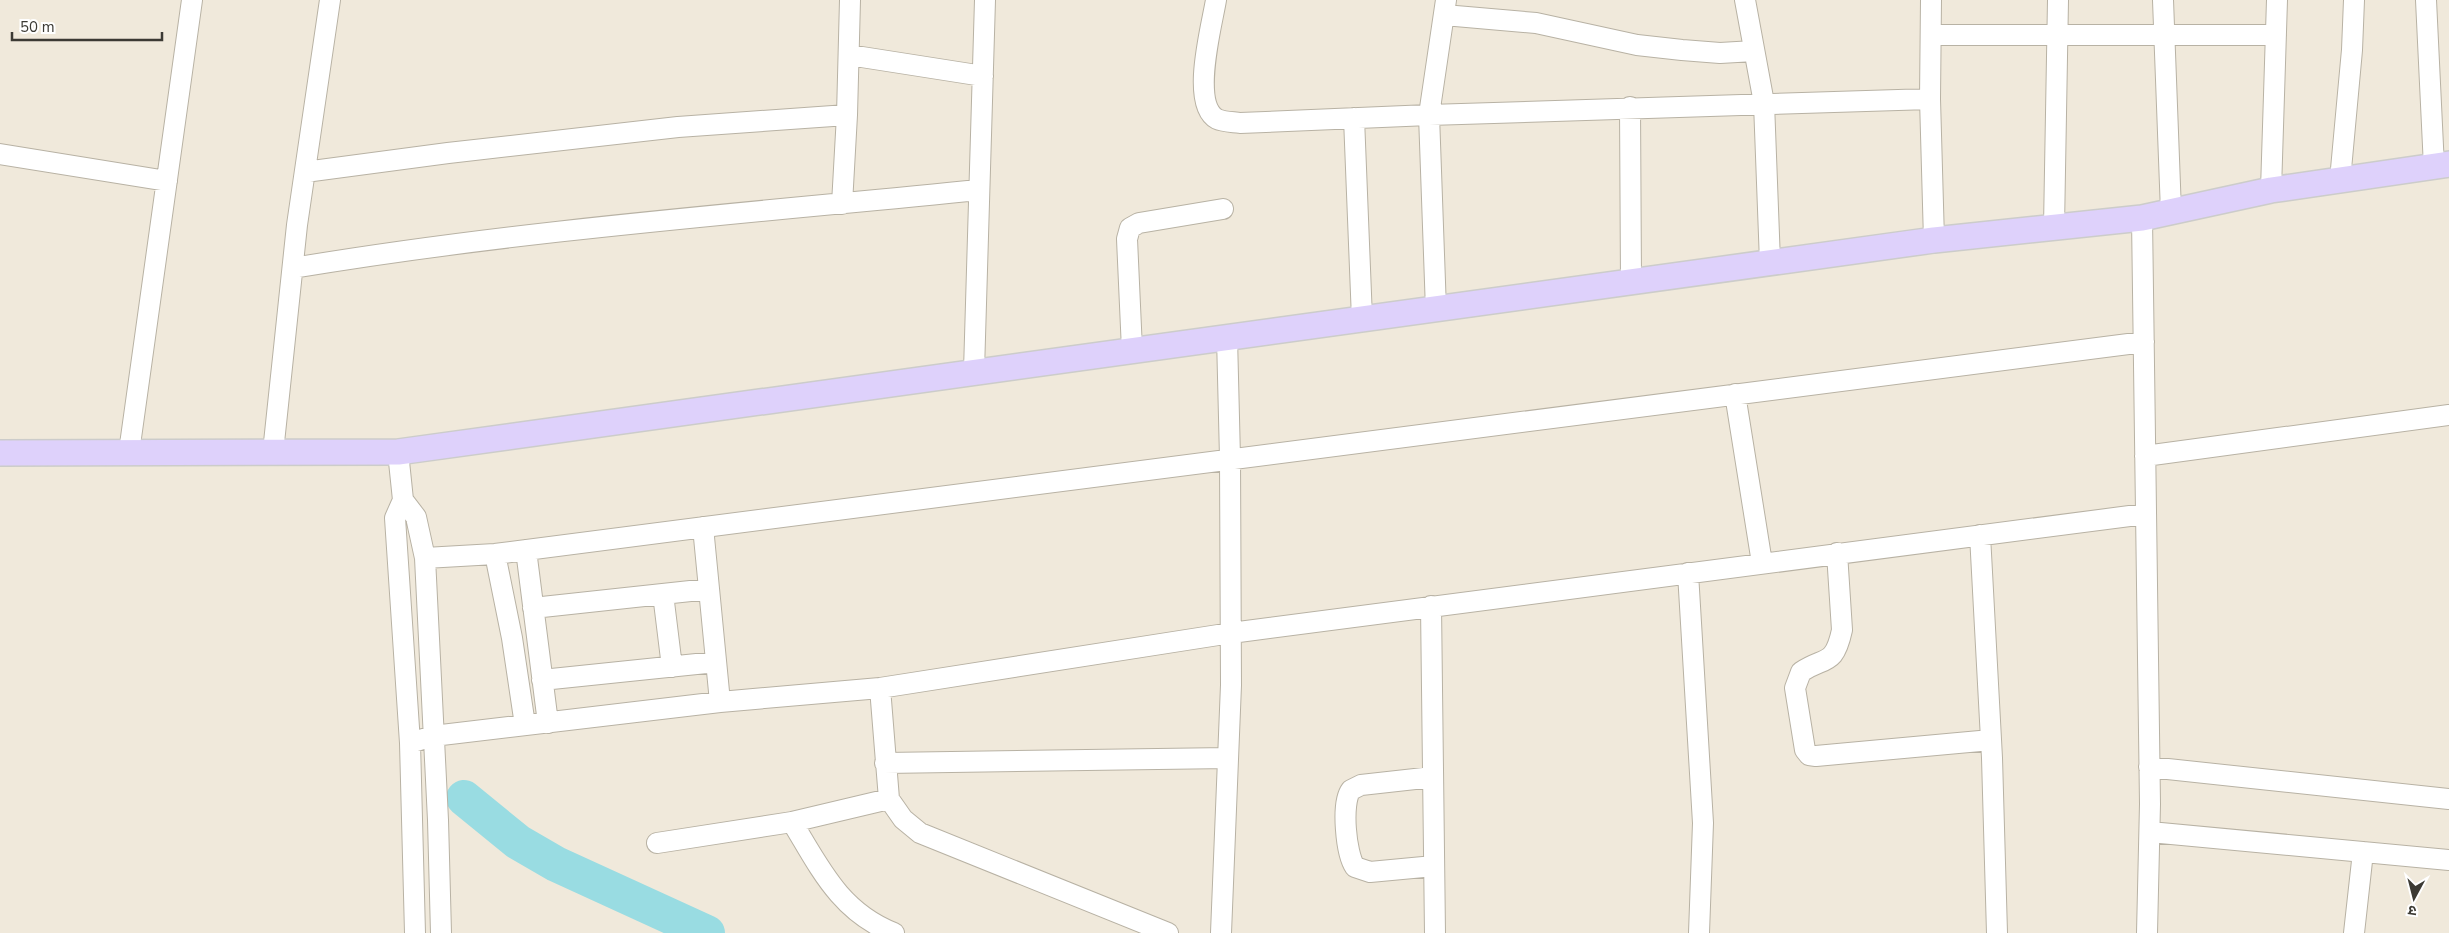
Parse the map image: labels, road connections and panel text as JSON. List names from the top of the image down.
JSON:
{
  "scale_bar": "50 m",
  "north": "bottom"
}
